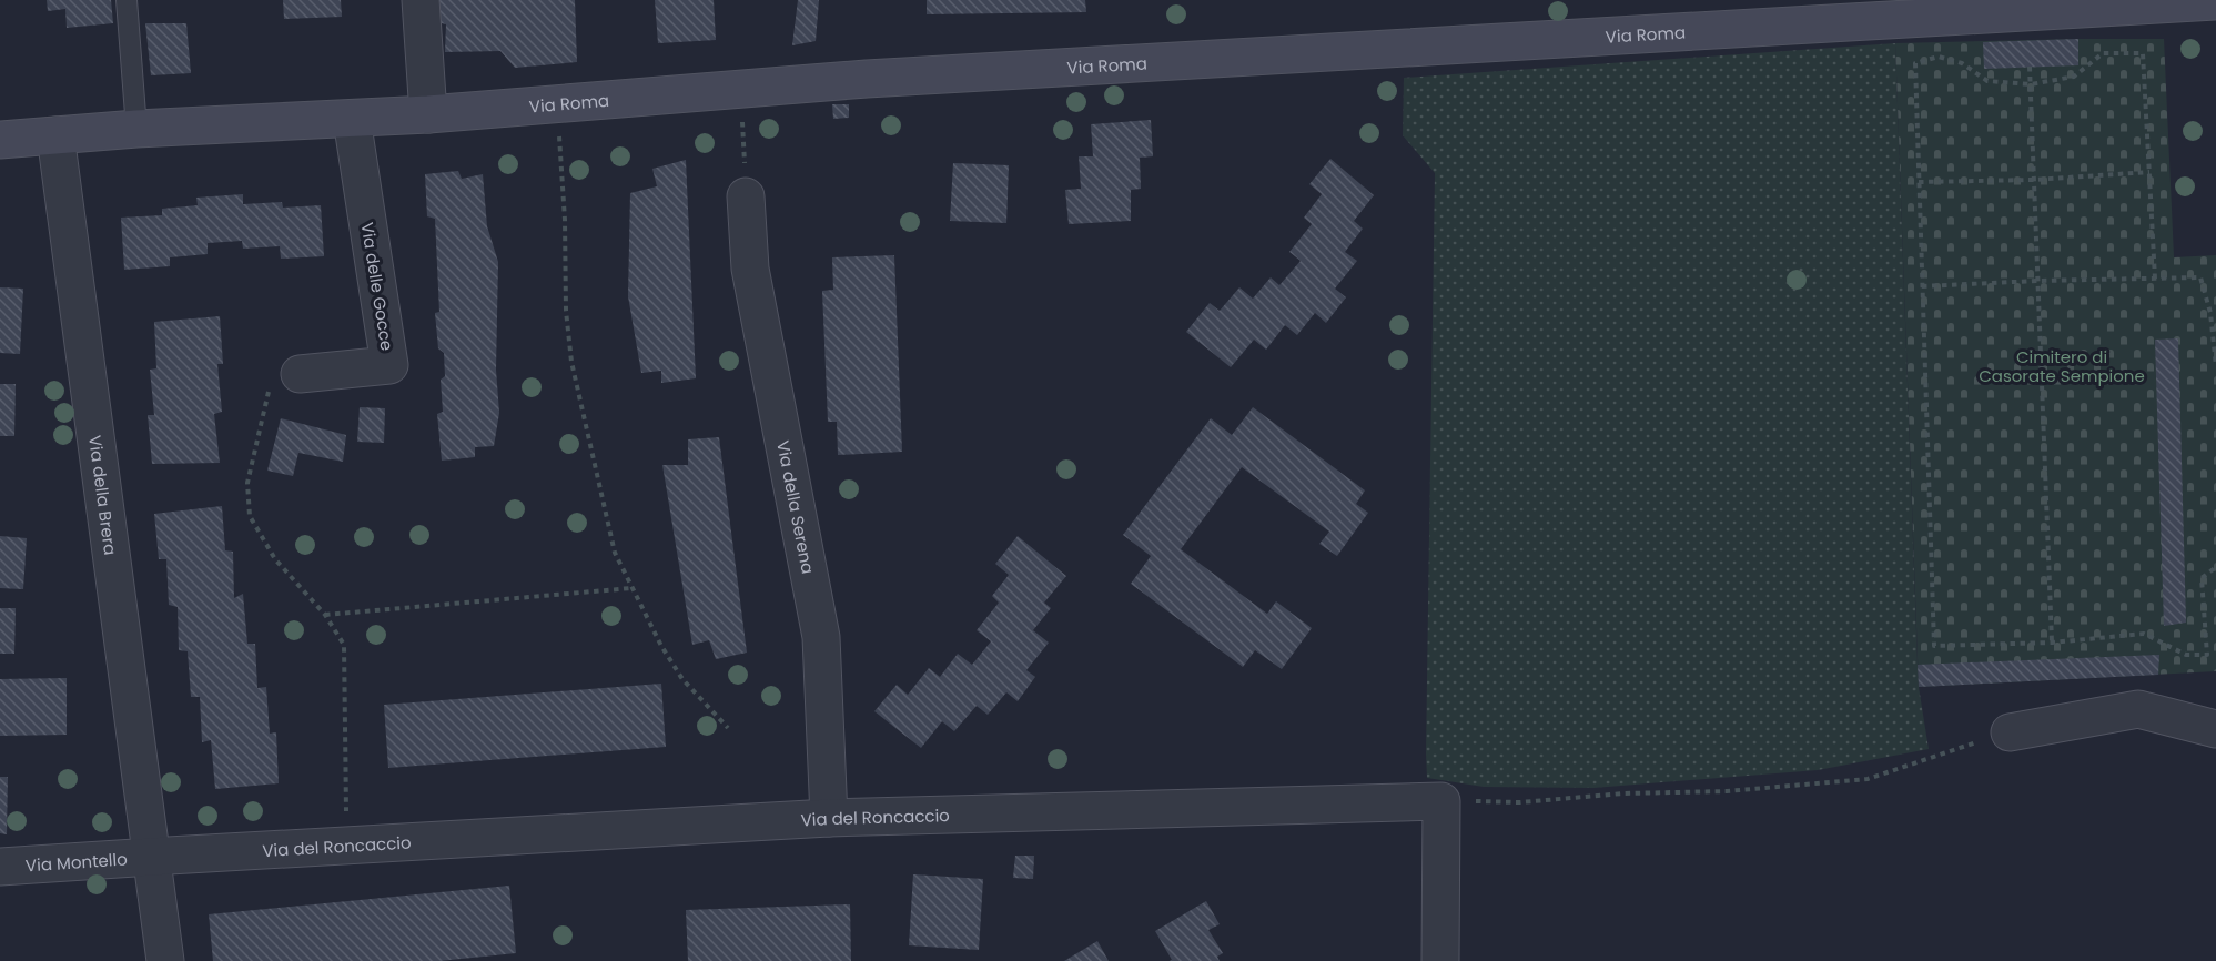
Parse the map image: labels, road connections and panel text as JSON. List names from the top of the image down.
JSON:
{
  "streets": {
    "street": [
      "Via Roma",
      "Via delle Gocce",
      "Via della Brera",
      "Via della Serena",
      "Via del Roncaccio",
      "Via Montello"
    ]
  },
  "crossings": [
    ["Via Roma", "Via delle Gocce"],
    ["Via Roma", "Via della Brera"],
    ["Via della Brera", "Via del Roncaccio"],
    ["Via della Brera", "Via Montello"],
    ["Via della Serena", "Via del Roncaccio"],
    ["Via del Roncaccio", "Via Montello"]
  ],
  "parks": ["Cimitero di Casorate Sempione"]
}
